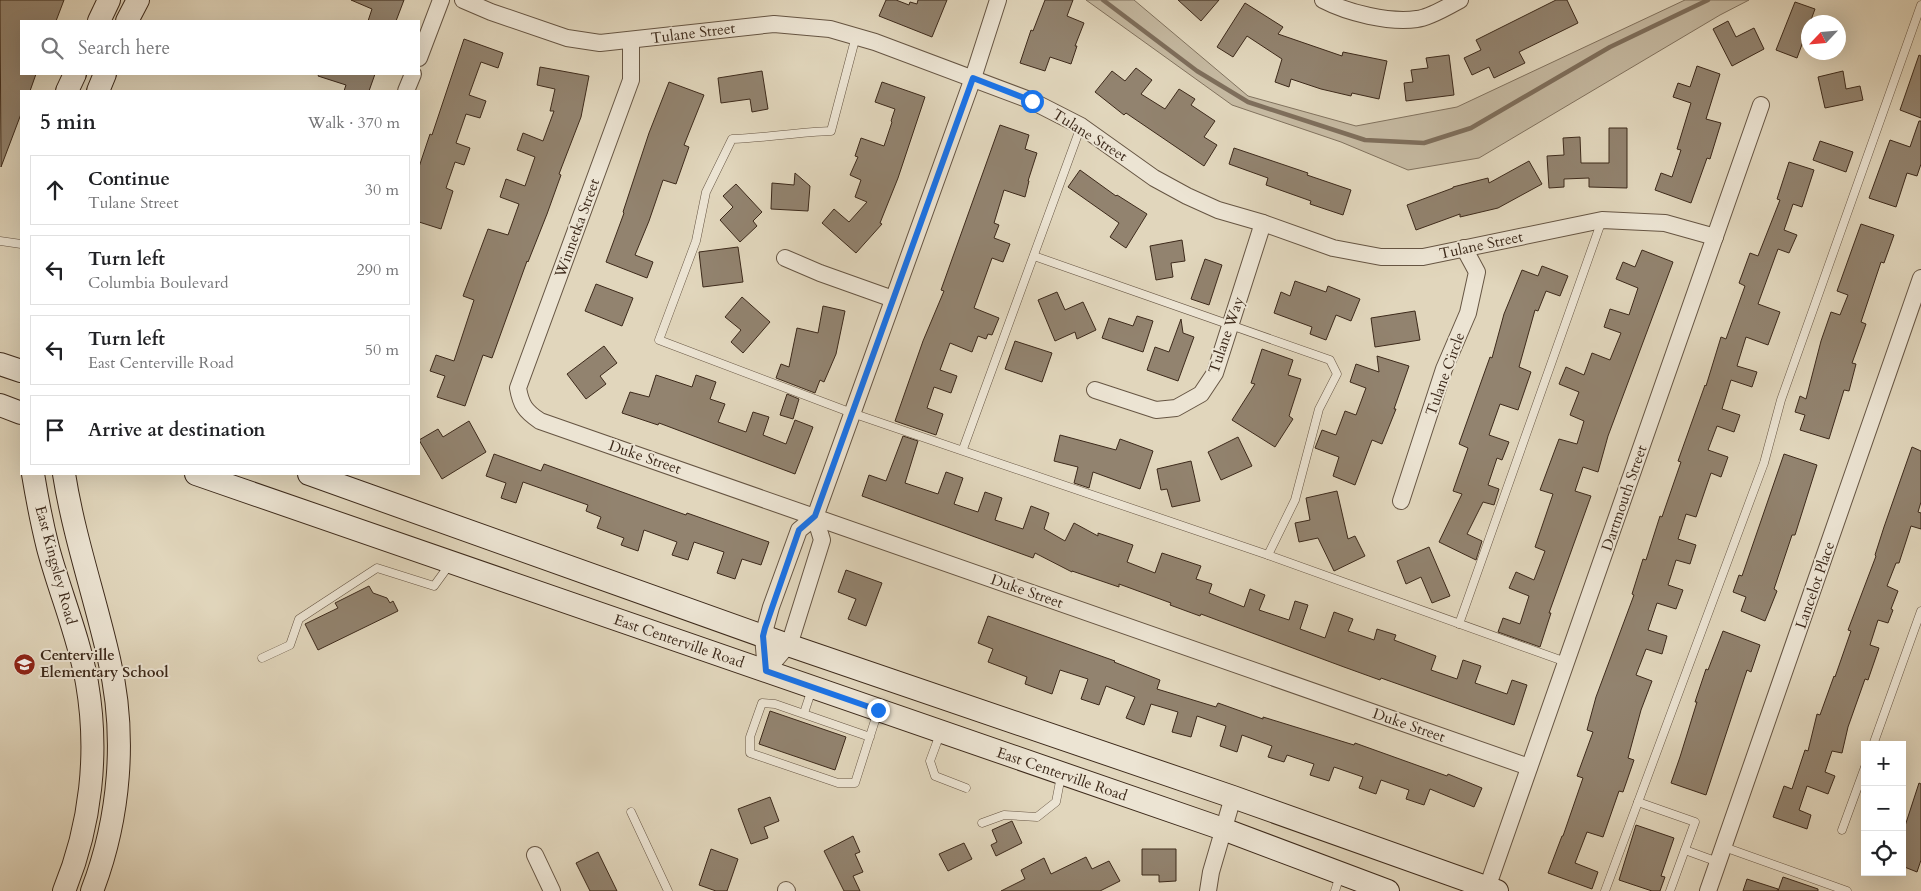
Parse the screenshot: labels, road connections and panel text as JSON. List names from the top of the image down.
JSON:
{
  "streets": {
    "main road": ["East Kingsley Road", "East Centerville Road"],
    "street": [
      "Tulane Street",
      "Winnetka Street",
      "Tulane Way",
      "Tulane Circle",
      "Duke Street",
      "Dartmouth Street",
      "Lancelot Place"
    ]
  },
  "crossings": [
    ["Tulane Street", "Winnetka Street"],
    ["Tulane Street", "Tulane Way"],
    ["Tulane Street", "Tulane Circle"],
    ["Tulane Street", "Dartmouth Street"],
    ["Winnetka Street", "Duke Street"],
    ["Duke Street", "Dartmouth Street"]
  ],
  "places": {
    "school or university": ["Centerville Elementary School"]
  },
  "north": "bottom left",
  "page": {
    "search": "Search here",
    "heading": ["5 min", "Walk · 370 m"],
    "list": [
      ["Continue", "Tulane Street", "30 m"],
      ["Turn left", "Columbia Boulevard", "290 m"],
      ["Turn left", "East Centerville Road", "50 m"],
      "Arrive at destination"
    ],
    "map_buttons": ["+", "−"]
  }
}
